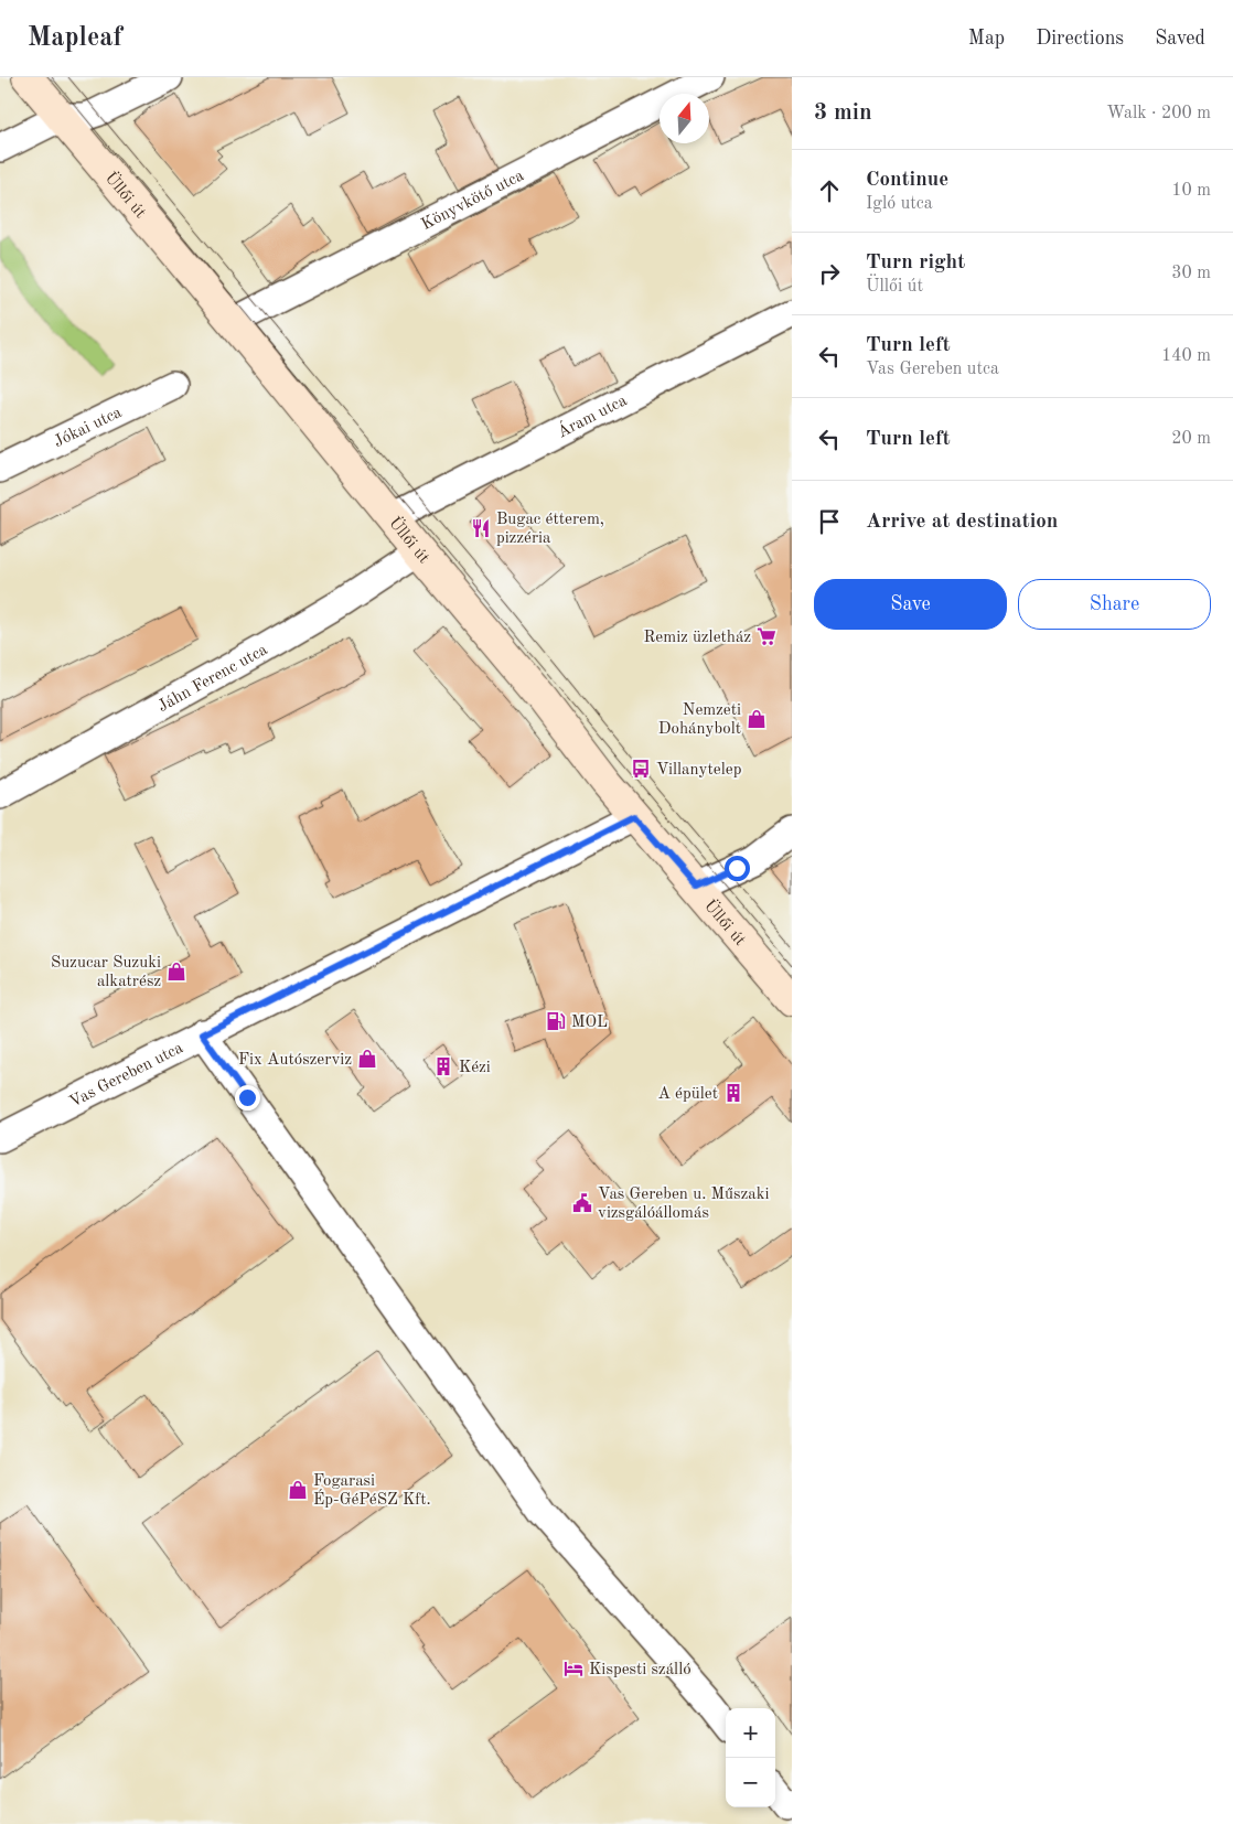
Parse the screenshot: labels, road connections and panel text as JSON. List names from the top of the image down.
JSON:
{
  "streets": {
    "main road": ["Üllői út"],
    "street": [
      "Könyvkötő utca",
      "Áram utca",
      "Jókai utca",
      "Jáhn Ferenc utca",
      "Vas Gereben utca"
    ]
  },
  "crossings": [
    ["Üllői út", "Könyvkötő utca"],
    ["Üllői út", "Áram utca"],
    ["Üllői út", "Jáhn Ferenc utca"],
    ["Üllői út", "Vas Gereben utca"]
  ],
  "places": {
    "restaurant": ["Bugac étterem, pizzéria"],
    "supermarket": ["Remiz üzletház"],
    "shop": [
      "Nemzeti Dohánybolt",
      "Suzucar Suzuki alkatrész",
      "Fix Autószerviz",
      "Fogarasi Ép-GéPéSZ Kft."
    ],
    "bus stop": ["Villanytelep"],
    "fuel station": ["MOL"],
    "building": ["Kézi", "A épület"],
    "public building": ["Vas Gereben u. Műszaki vizsgálóállomás"],
    "hotel": ["Kispesti szálló"]
  },
  "north": "top",
  "page": {
    "header": "Mapleaf",
    "nav": ["Map", "Directions", "Saved"],
    "heading": ["3 min", "Walk · 200 m"],
    "list": [
      ["Continue", "Igló utca", "10 m"],
      ["Turn right", "Üllői út", "30 m"],
      ["Turn left", "Vas Gereben utca", "140 m"],
      ["Turn left", "20 m"],
      "Arrive at destination"
    ],
    "buttons": ["Save", "Share"],
    "map_buttons": ["+", "−"]
  }
}
